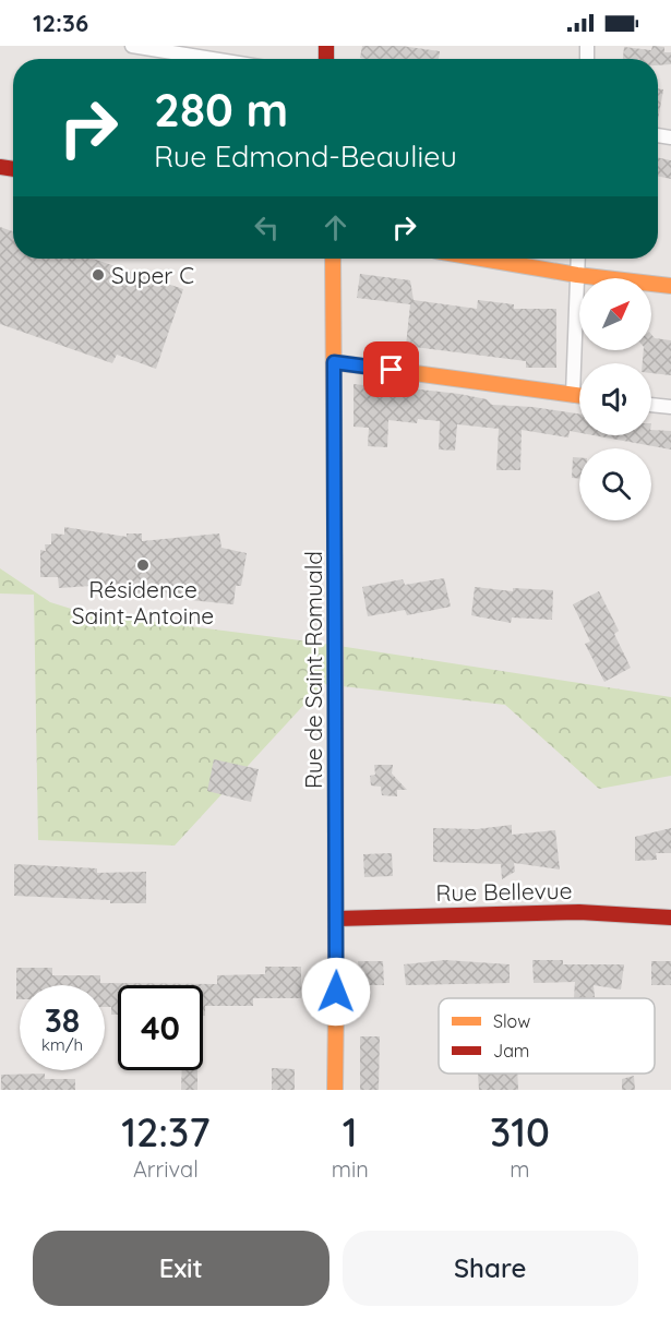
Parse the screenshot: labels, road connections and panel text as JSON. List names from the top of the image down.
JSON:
{
  "streets": {
    "street": ["Rue de Saint-Romuald", "Rue Bellevue"]
  },
  "crossings": [
    ["Rue de Saint-Romuald", "Rue Bellevue"]
  ],
  "places": ["Super C", "Résidence Saint-Antoine"],
  "legend": ["Slow", "Jam"],
  "north": "top right",
  "page": {
    "status": "12:36",
    "turn": ["280 m", "Rue Edmond-Beaulieu"],
    "speed": "38 km/h",
    "limit": "40",
    "eta": [
      "12:37",
      "Arrival",
      "1",
      "min",
      "310",
      "m"
    ],
    "buttons": ["Exit", "Share"]
  }
}
